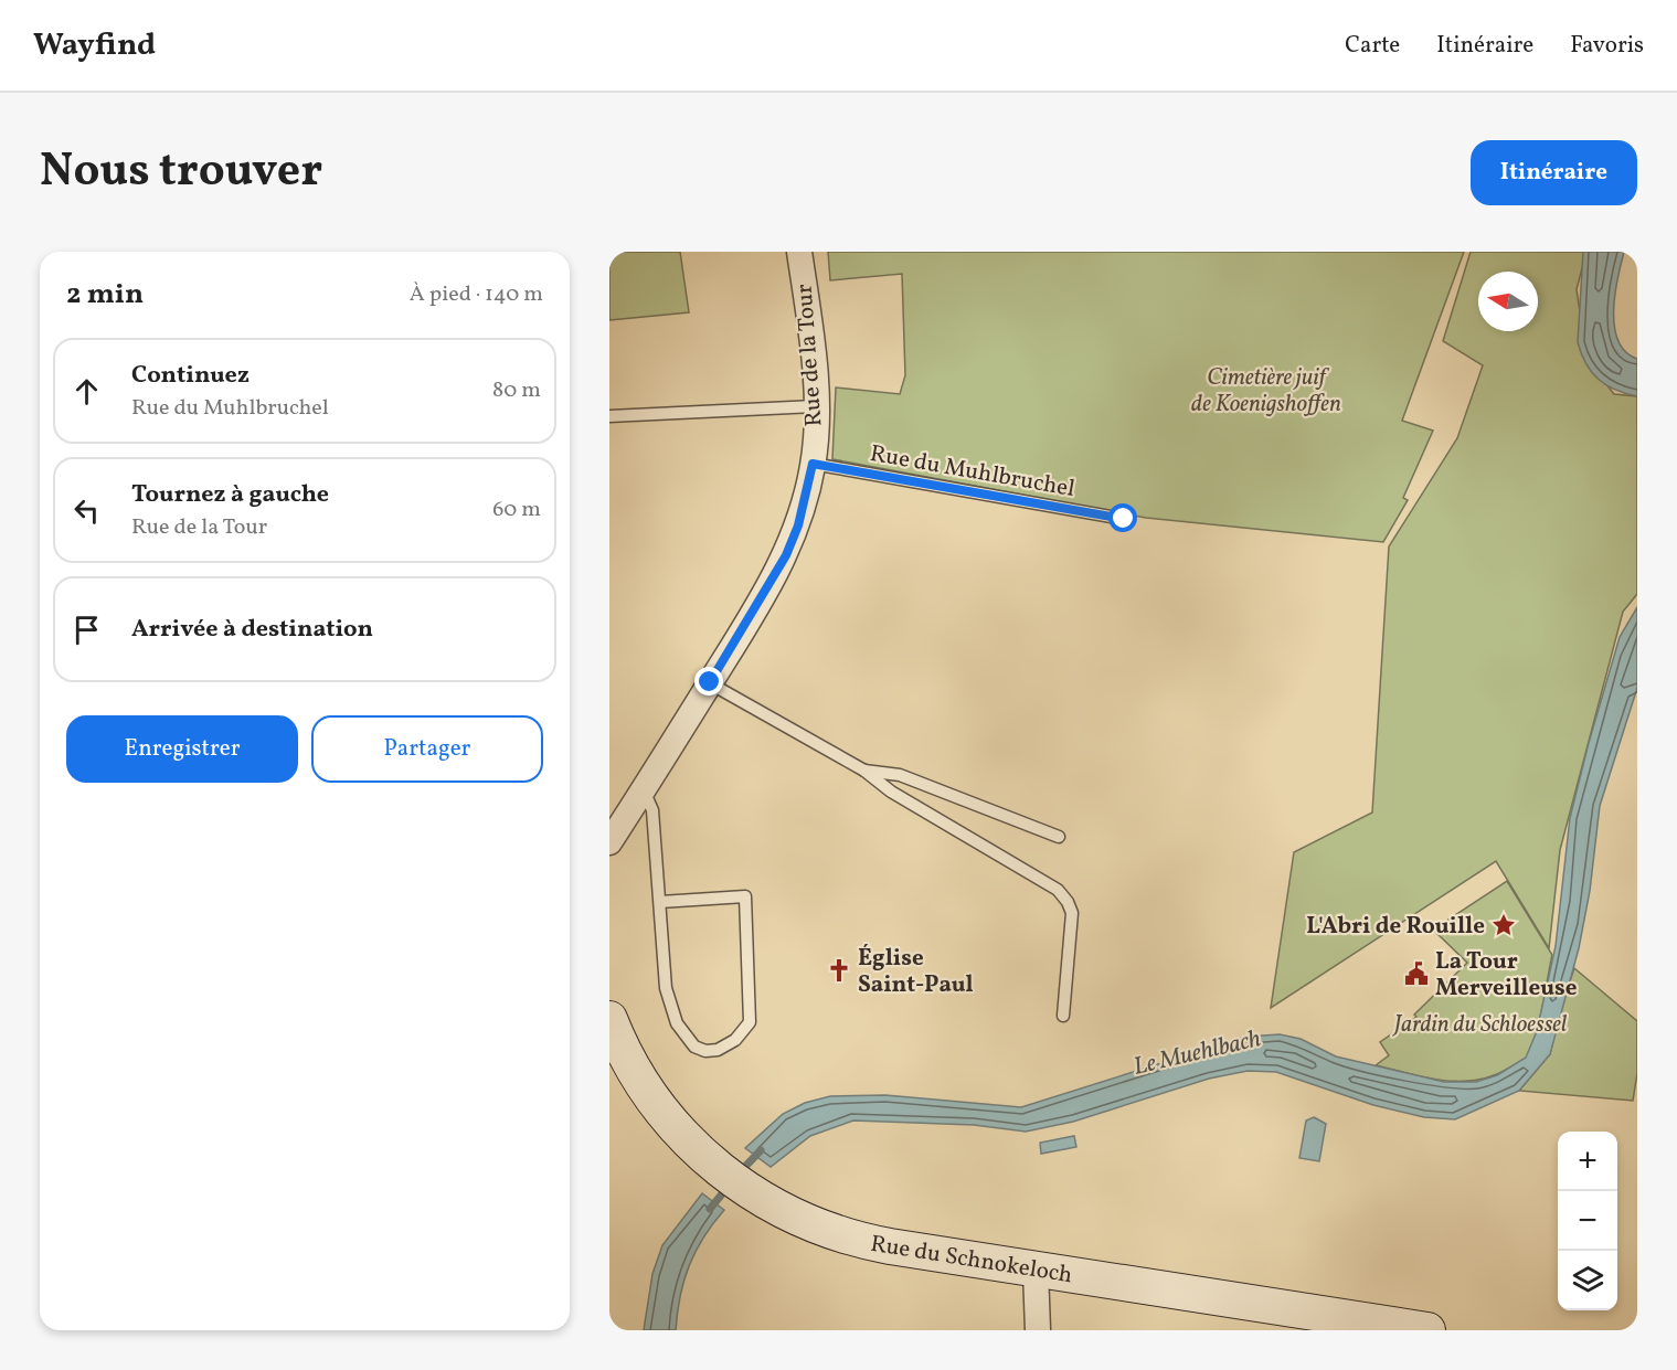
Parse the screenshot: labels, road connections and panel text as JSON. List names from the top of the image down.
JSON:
{
  "streets": {
    "street": ["Rue de la Tour", "Rue du Schnokeloch"],
    "lane": ["Rue du Muhlbruchel"]
  },
  "crossings": [
    ["Rue de la Tour", "Rue du Muhlbruchel"]
  ],
  "water": ["Le Muehlbach"],
  "parks": ["Cimetière juif de Koenigshoffen", "Jardin du Schloessel"],
  "places": {
    "place": ["L'Abri de Rouille"],
    "church": ["Église Saint-Paul"],
    "public building": ["La Tour Merveilleuse"]
  },
  "north": "left",
  "page": {
    "header": "Wayfind",
    "nav": ["Carte", "Itinéraire", "Favoris"],
    "title": "Nous trouver",
    "buttons": [
      "Itinéraire",
      ["Enregistrer", "Partager"]
    ],
    "heading": ["2 min", "À pied · 140 m"],
    "list": [
      ["Continuez", "Rue du Muhlbruchel", "80 m"],
      ["Tournez à gauche", "Rue de la Tour", "60 m"],
      "Arrivée à destination"
    ],
    "map_buttons": ["+", "−"]
  }
}
